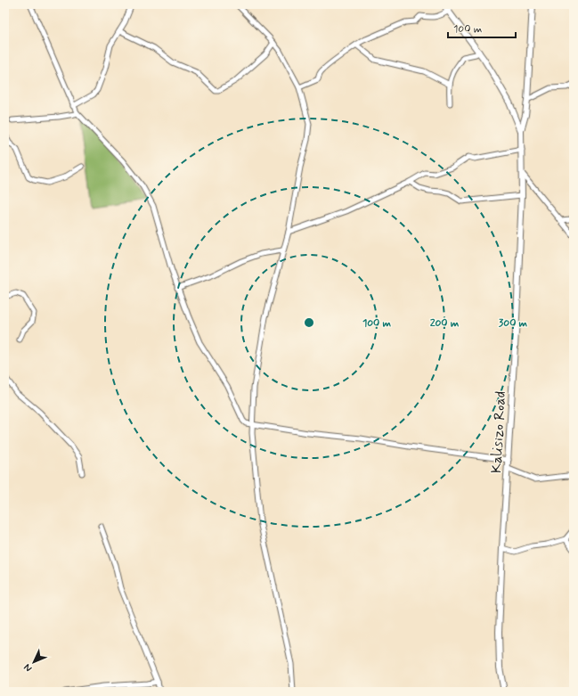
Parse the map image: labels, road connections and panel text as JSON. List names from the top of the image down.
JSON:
{
  "streets": {
    "street": ["Kalisizo Road"]
  },
  "scale_bar": "100 m",
  "north": "bottom left",
  "rings": ["100 m", "200 m", "300 m"]
}
